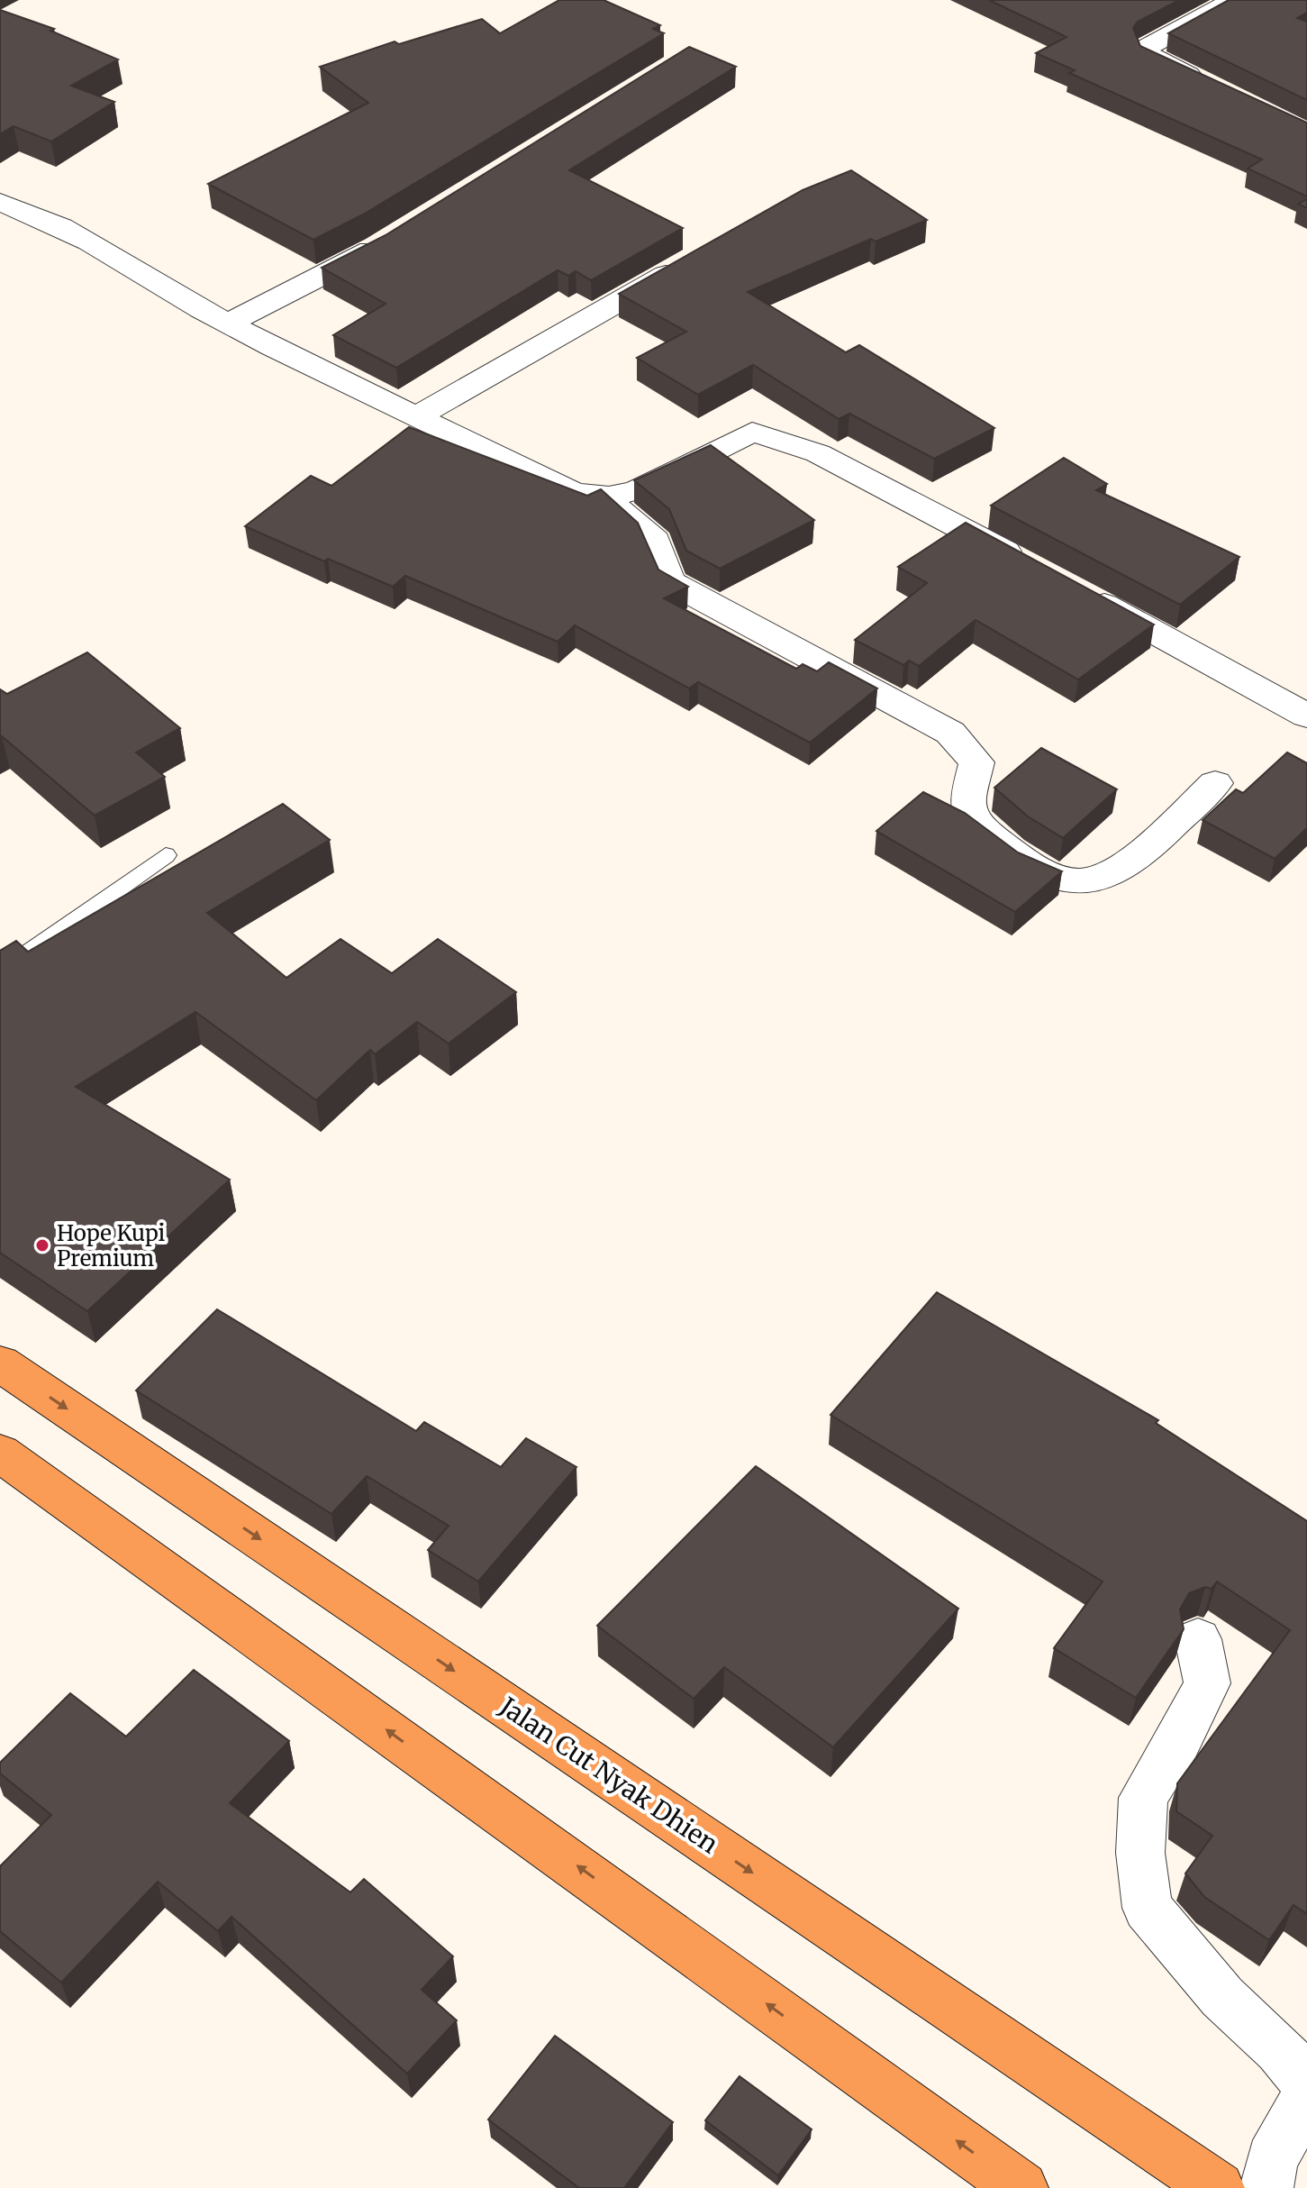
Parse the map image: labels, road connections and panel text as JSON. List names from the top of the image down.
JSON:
{
  "streets": {
    "highway": ["Jalan Cut Nyak Dhien"]
  },
  "places": ["Hope Kupi Premium"]
}
